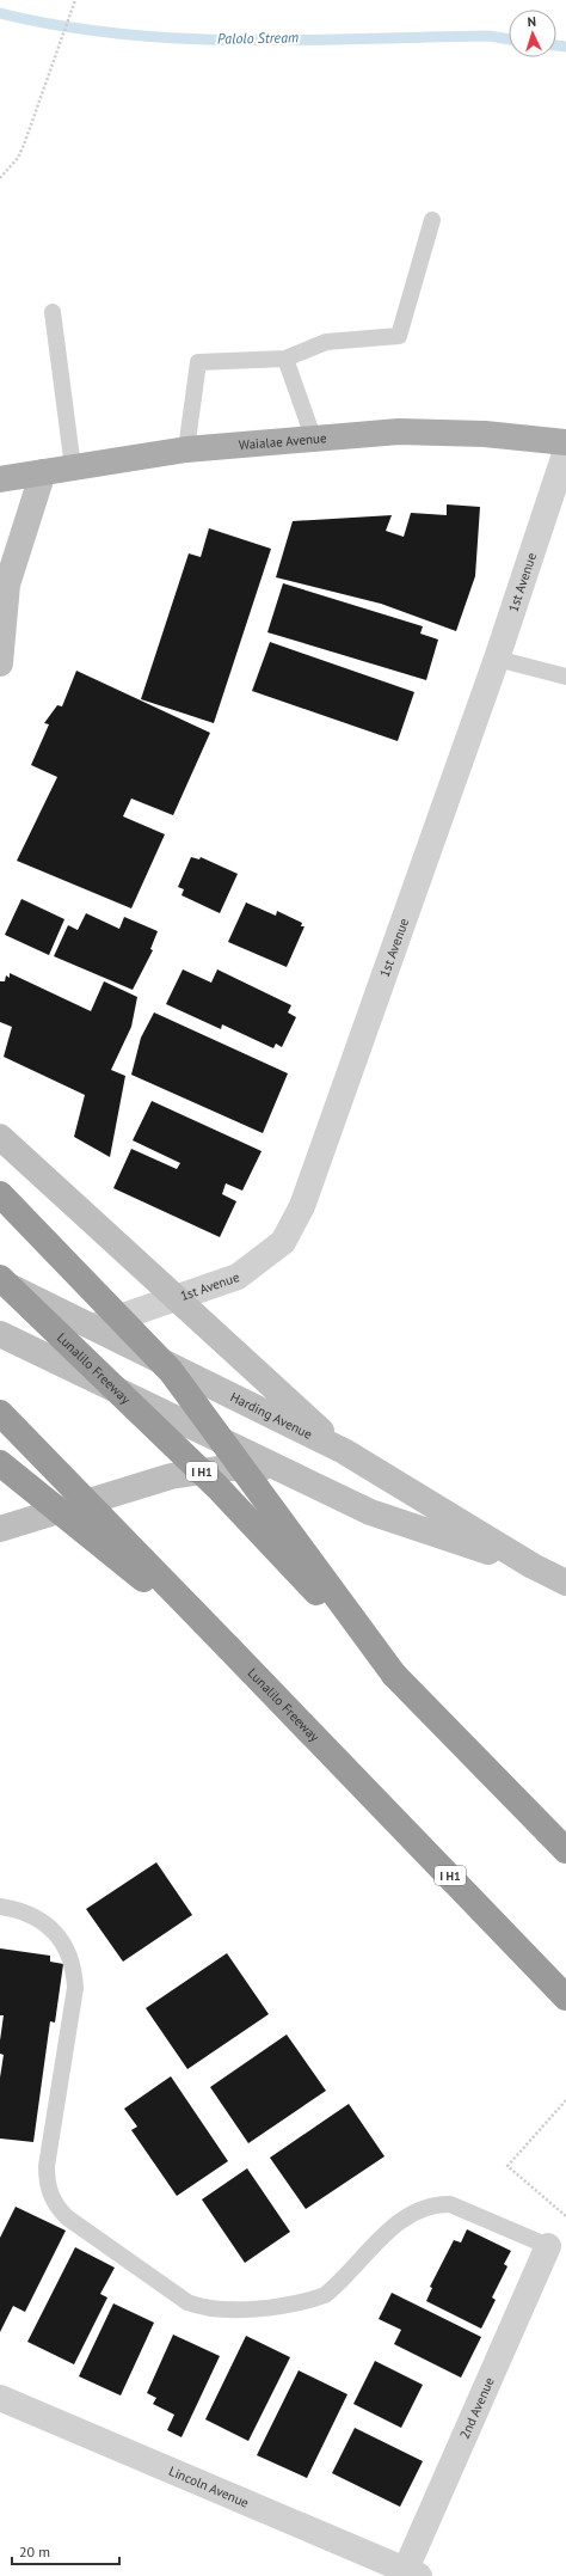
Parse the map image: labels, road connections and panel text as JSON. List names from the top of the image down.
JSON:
{
  "streets": {
    "highway": ["Lunalilo Freeway", "I H1"],
    "main road": ["Waialae Avenue"],
    "street": [
      "1st Avenue",
      "Harding Avenue",
      "2nd Avenue",
      "Lincoln Avenue"
    ]
  },
  "crossings": [
    ["1st Avenue", "Harding Avenue"],
    ["2nd Avenue", "Lincoln Avenue"]
  ],
  "water": ["Palolo Stream"],
  "scale_bar": "20 m",
  "north": "top"
}
